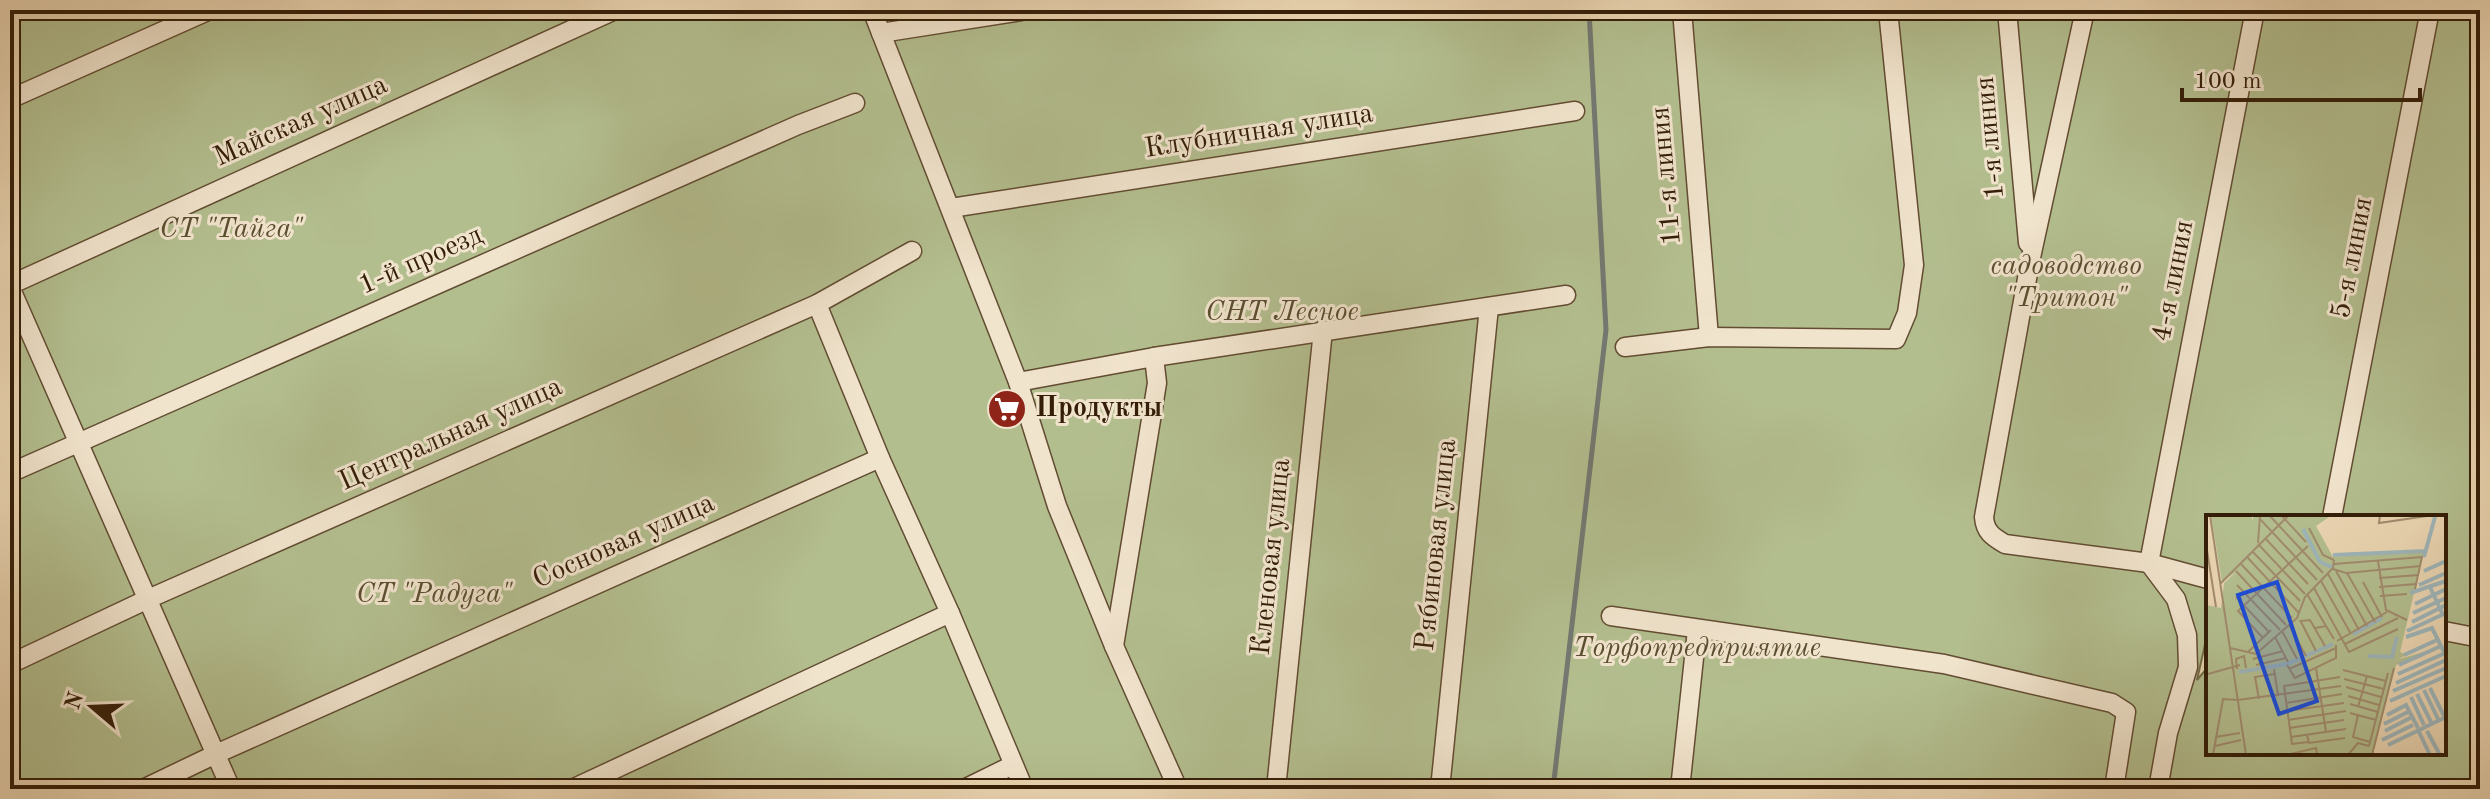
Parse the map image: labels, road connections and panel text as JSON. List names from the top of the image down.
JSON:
{
  "streets": {
    "street": [
      "Майская улица",
      "Клубничная улица",
      "1-я линия",
      "11-я линия",
      "5-я линия",
      "1-й проезд",
      "4-я линия",
      "Центральная улица",
      "Сосновая улица",
      "Рябиновая улица",
      "Кленовая улица"
    ]
  },
  "parks": [
    "СТ \"Тайга\"",
    "садоводство \"Тритон\"",
    "СНТ Лесное",
    "СТ \"Радуга\"",
    "Торфопредприятие"
  ],
  "places": {
    "supermarket": ["Продукты"]
  },
  "scale_bar": "100 m",
  "north": "left"
}
